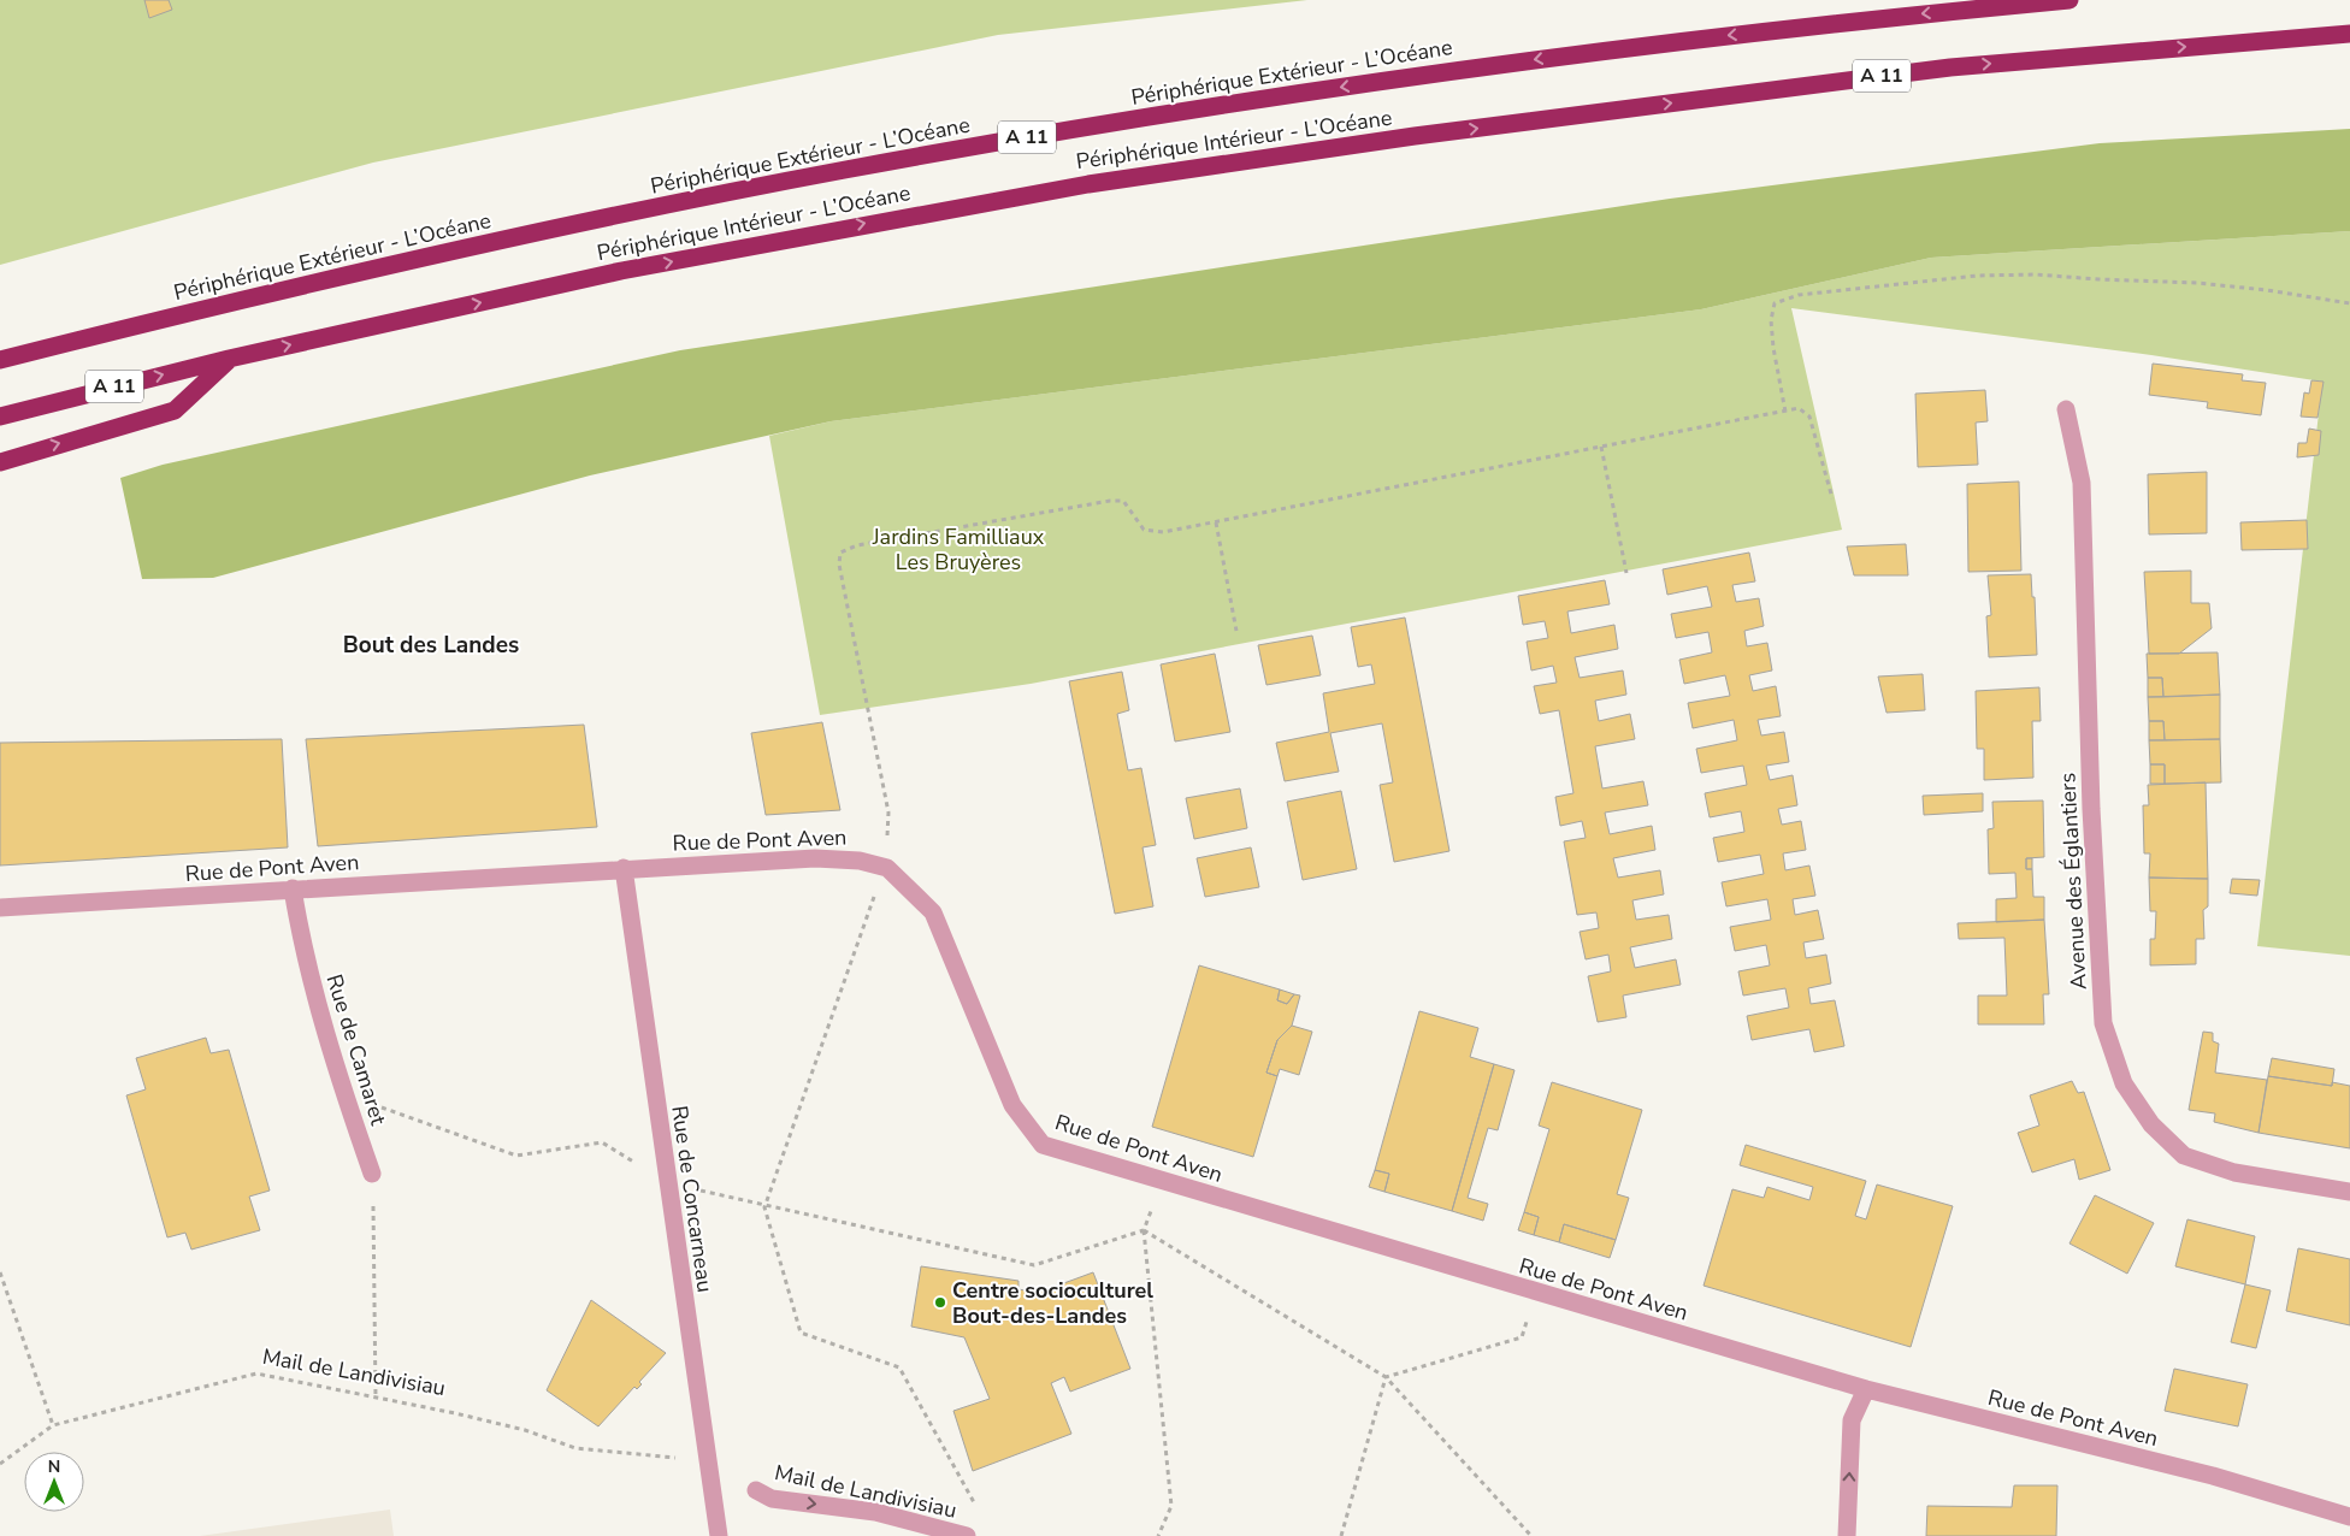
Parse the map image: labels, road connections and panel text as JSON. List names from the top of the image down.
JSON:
{
  "streets": {
    "highway": ["Périphérique Extérieur - L’Océane", "A 11", "Périphérique Intérieur - L’Océane"],
    "street": [
      "Rue de Pont Aven",
      "Avenue des Églantiers",
      "Rue de Camaret",
      "Rue de Concarneau",
      "Mail de Landivisiau"
    ]
  },
  "crossings": [
    ["Rue de Pont Aven", "Rue de Camaret"],
    ["Rue de Pont Aven", "Rue de Concarneau"]
  ],
  "one_way": ["Périphérique Extérieur - L’Océane", "Périphérique Intérieur - L’Océane"],
  "districts": ["Bout des Landes"],
  "parks": ["Jardins Familliaux Les Bruyères"],
  "places": ["Centre socioculturel Bout-des-Landes"],
  "north": "top"
}
